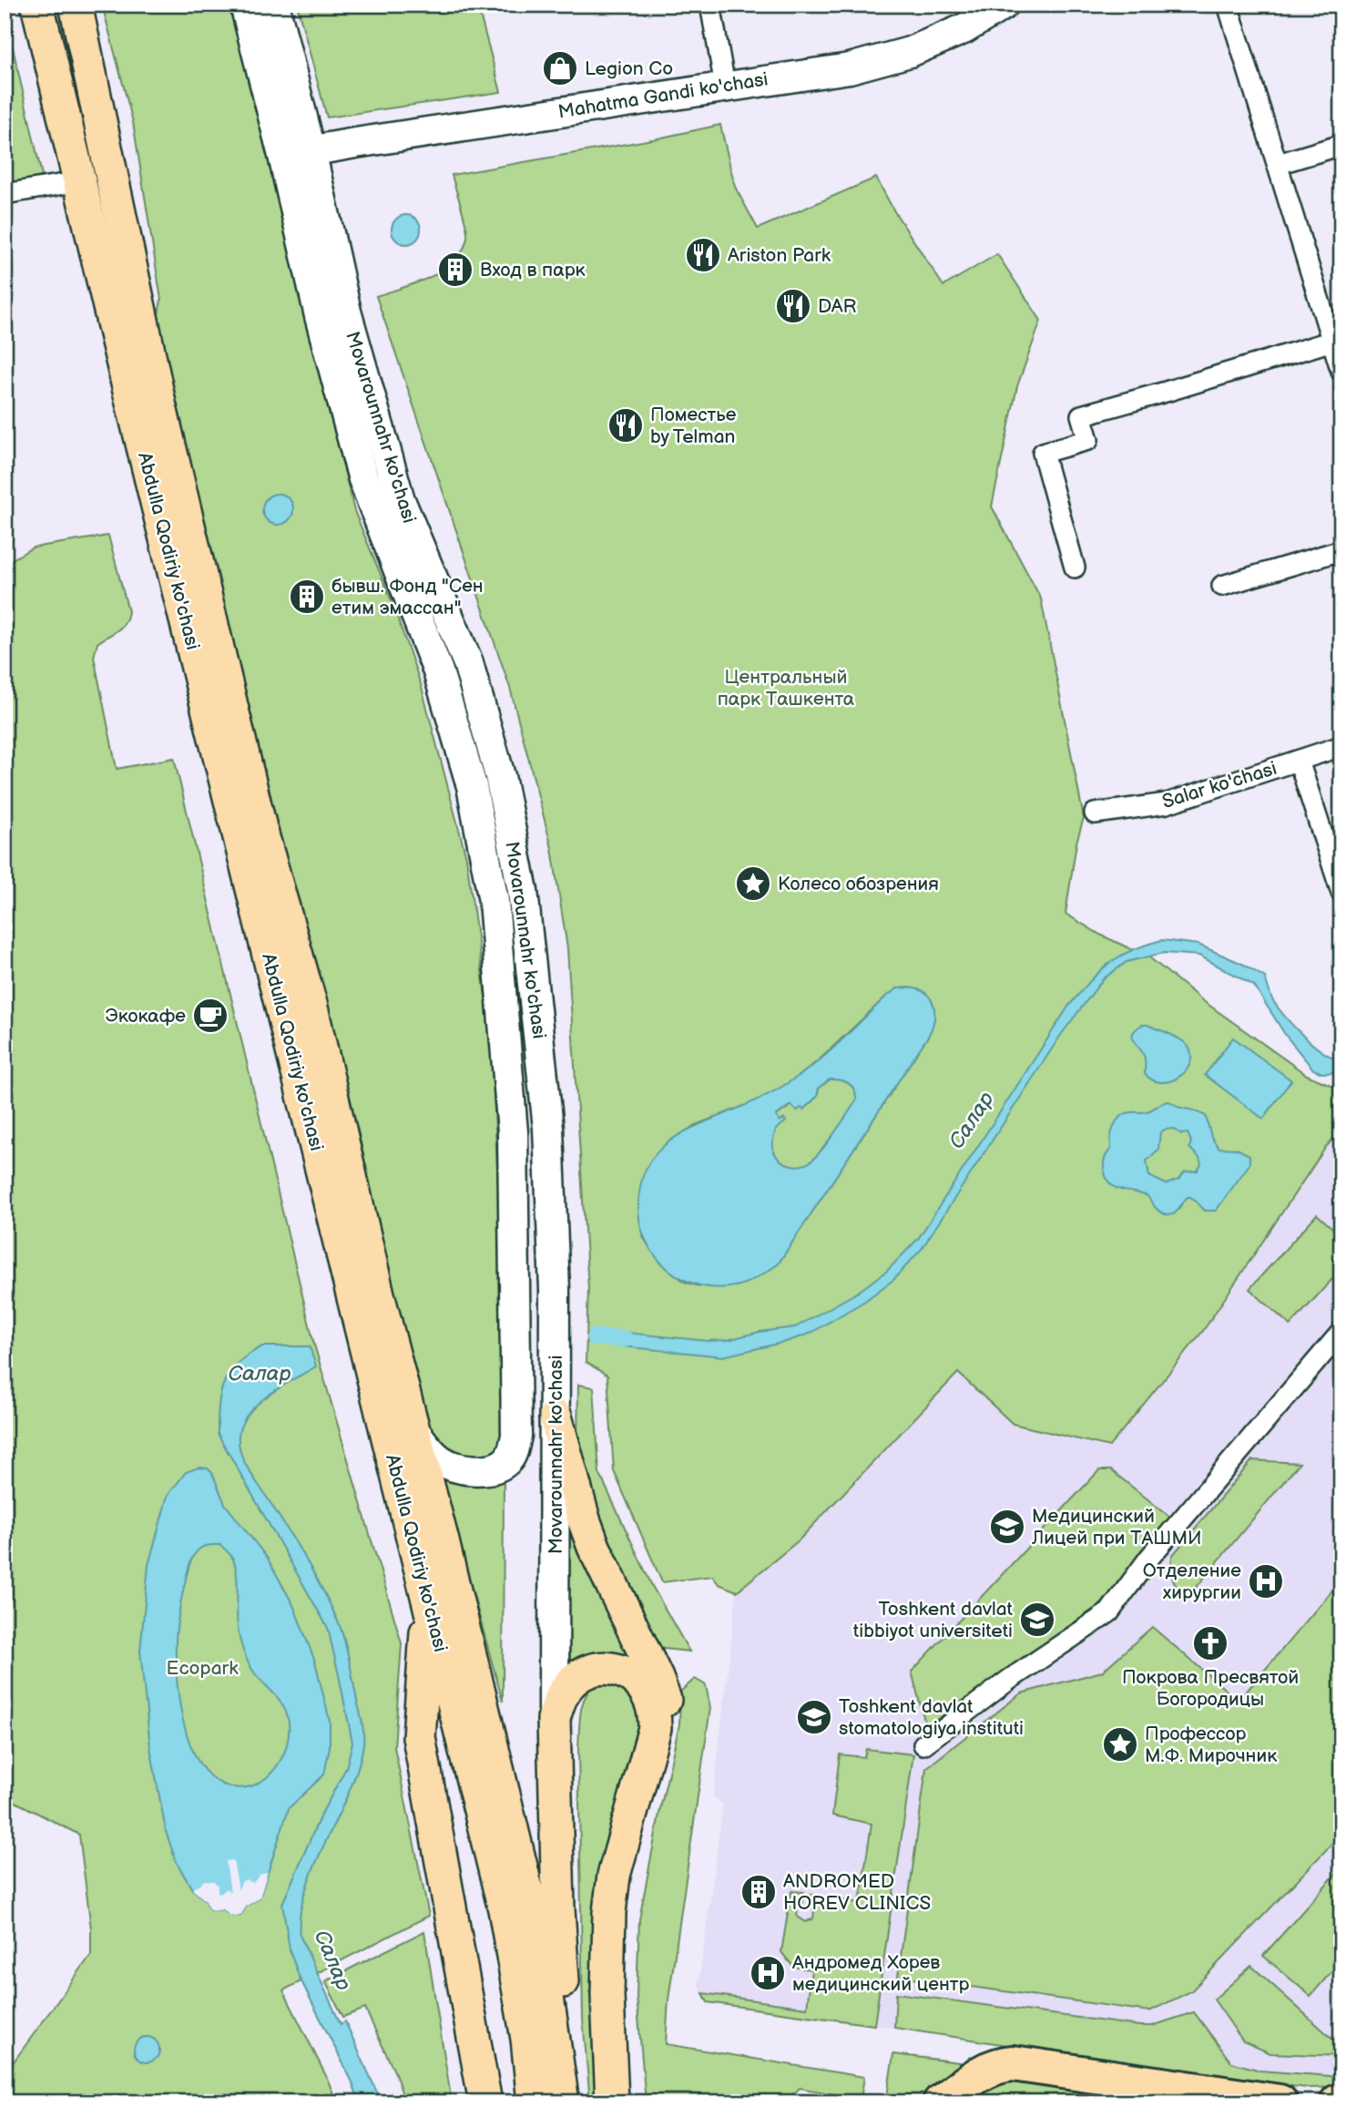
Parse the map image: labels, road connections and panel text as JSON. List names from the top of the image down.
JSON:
{
  "streets": {
    "main road": ["Abdulla Qodiriy ko'chasi"],
    "street": ["Mahatma Gandi ko'chasi", "Movarounnahr ko'chasi", "Salar ko'chasi"]
  },
  "crossings": [
    ["Mahatma Gandi ko'chasi", "Movarounnahr ko'chasi"],
    ["Movarounnahr ko'chasi", "Abdulla Qodiriy ko'chasi"]
  ],
  "water": ["Салар"],
  "parks": ["Центральный парк Ташкента", "Ecopark"],
  "places": {
    "shop": ["Legion Co"],
    "restaurant": ["Ariston Park", "DAR", "Поместье by Telman"],
    "building": ["Вход в парк", "бывш. Фонд \"Сен етим эмассан\"", "ANDROMED HOREV CLINICS"],
    "place": ["Колесо обозрения", "Профессор М.Ф. Мирочник"],
    "cafe": ["Экокафе"],
    "school or university": ["Медицинский Лицей при ТАШМИ", "Toshkent davlat tibbiyot universiteti", "Toshkent davlat stomatologiya instituti"],
    "hospital": ["Отделение хирургии", "Андромед Хорев медицинский центр"],
    "church": ["Покрова Пресвятой Богородицы"]
  }
}
